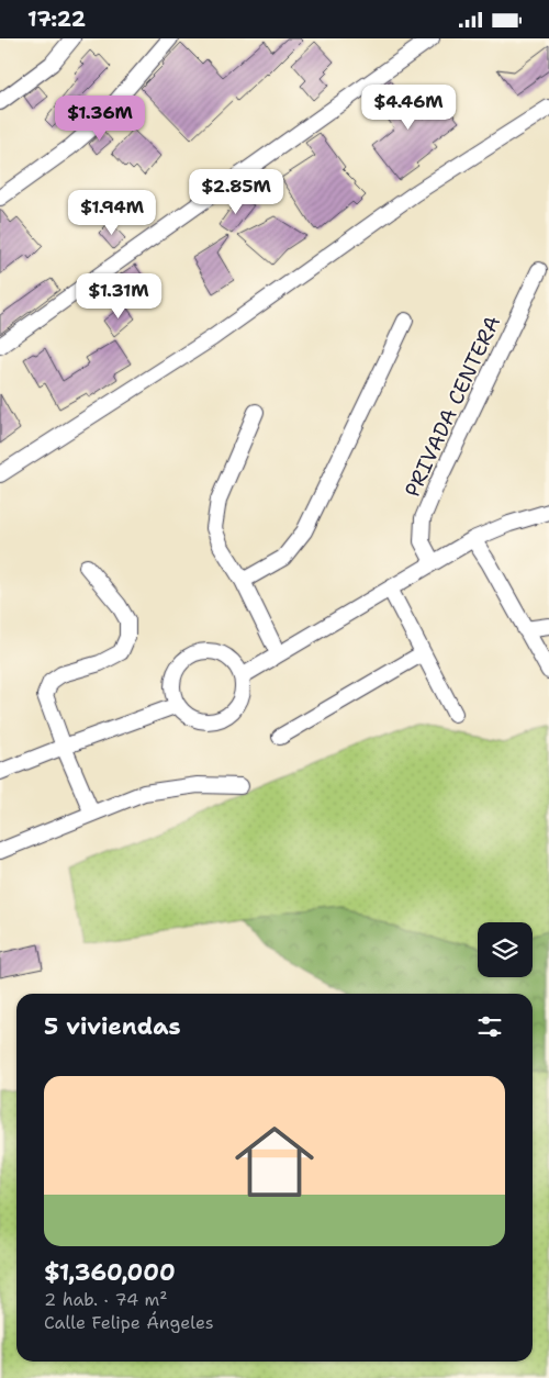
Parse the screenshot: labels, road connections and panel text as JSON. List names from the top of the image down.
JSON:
{
  "streets": {
    "street": ["PRIVADA CENTERA"]
  },
  "page": {
    "status": "17:22",
    "price": [
      "$4.46M",
      "$1.36M",
      "$2.85M",
      "$1.94M",
      "$1.31M"
    ],
    "heading": "5 viviendas",
    "list": [
      {
        "name": "$1,360,000",
        "note": "2 hab. · 74 m² · Calle Felipe Ángeles"
      }
    ]
  }
}
